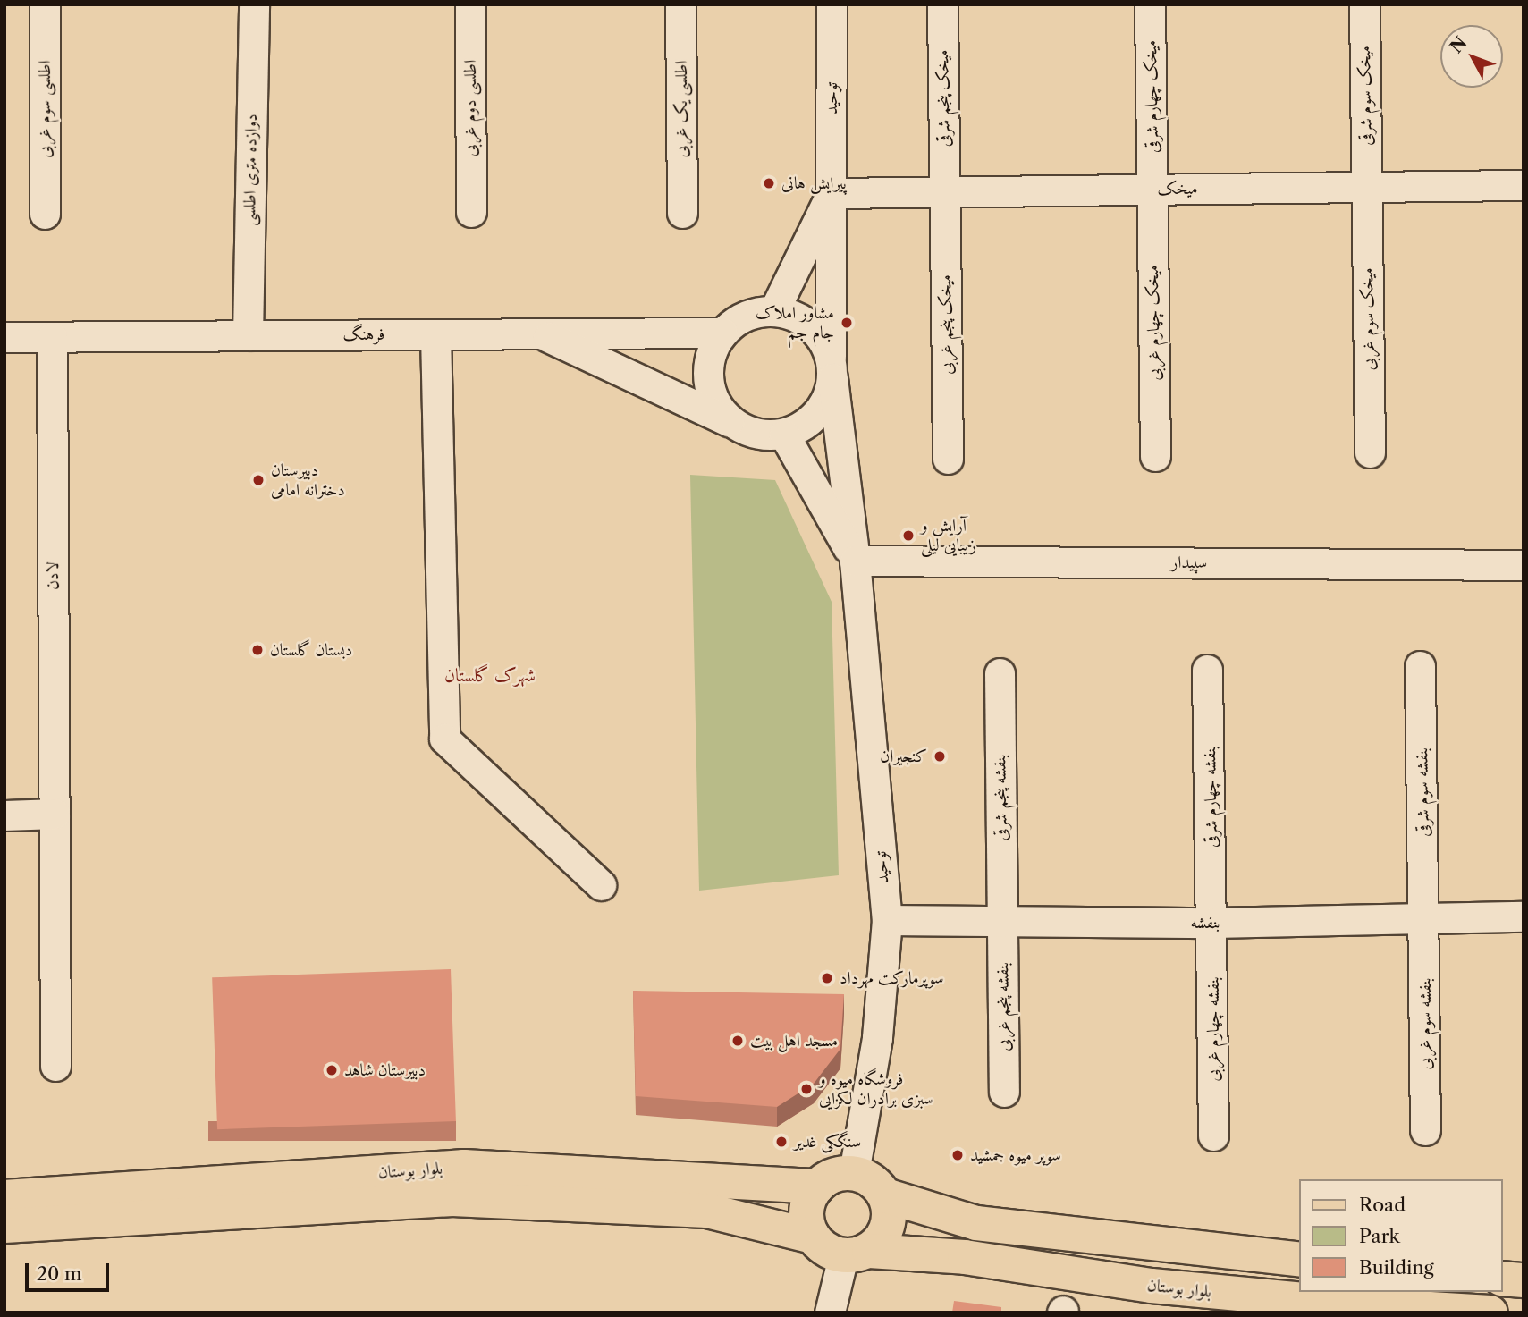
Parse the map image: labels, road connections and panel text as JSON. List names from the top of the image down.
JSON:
{
  "streets": {
    "main road": ["بلوار بوستان"],
    "street": [
      "میخک سوم شرقی",
      "میخک چهارم شرقی",
      "توحید",
      "میخک پنجم شرقی",
      "اطلسی دوم غربی",
      "اطلسی سوم غربی",
      "اطلسی یک غربی",
      "دوازده متری اطلسی",
      "میخک",
      "میخک سوم غربی",
      "میخک چهارم غربی",
      "میخک پنجم غربی",
      "فرهنگ",
      "سپیدار",
      "لادن",
      "بنفشه سوم شرقی",
      "بنفشه چهارم شرقی",
      "بنفشه پنجم شرقی",
      "بنفشه",
      "بنفشه پنجم غربی",
      "بنفشه سوم غربی",
      "بنفشه چهارم غربی"
    ]
  },
  "crossings": [
    ["میخک سوم شرقی", "میخک"],
    ["میخک سوم شرقی", "میخک سوم غربی"],
    ["میخک چهارم شرقی", "میخک"],
    ["میخک چهارم شرقی", "میخک چهارم غربی"],
    ["توحید", "میخک"],
    ["توحید", "فرهنگ"],
    ["توحید", "سپیدار"],
    ["توحید", "بنفشه"],
    ["توحید", "بلوار بوستان"],
    ["میخک پنجم شرقی", "میخک"],
    ["میخک پنجم شرقی", "میخک پنجم غربی"],
    ["دوازده متری اطلسی", "فرهنگ"],
    ["میخک", "میخک سوم غربی"],
    ["میخک", "میخک چهارم غربی"],
    ["میخک", "میخک پنجم غربی"],
    ["فرهنگ", "لادن"],
    ["بنفشه سوم شرقی", "بنفشه"],
    ["بنفشه سوم شرقی", "بنفشه سوم غربی"],
    ["بنفشه چهارم شرقی", "بنفشه"],
    ["بنفشه چهارم شرقی", "بنفشه چهارم غربی"],
    ["بنفشه پنجم شرقی", "بنفشه"],
    ["بنفشه پنجم شرقی", "بنفشه پنجم غربی"],
    ["بنفشه", "بنفشه پنجم غربی"],
    ["بنفشه", "بنفشه سوم غربی"],
    ["بنفشه", "بنفشه چهارم غربی"]
  ],
  "districts": ["شهرک گلستان"],
  "places": [
    "پیرایش هانی",
    "مشاور املاک جام جم",
    "دبیرستان دخترانه امامی",
    "آرایش و زیبایی لیلی",
    "دبستان گلستان",
    "کنجیران",
    "سوپرمارکت مهرداد",
    "مسجد اهل بیت",
    "دبیرستان شاهد",
    "فروشگاه میوه و سبزی برادران لکزایی",
    "سنگکی غدیر",
    "سوپر میوه جمشید"
  ],
  "legend": ["Road", "Park", "Building"],
  "scale_bar": "20 m",
  "north": "top left"
}
